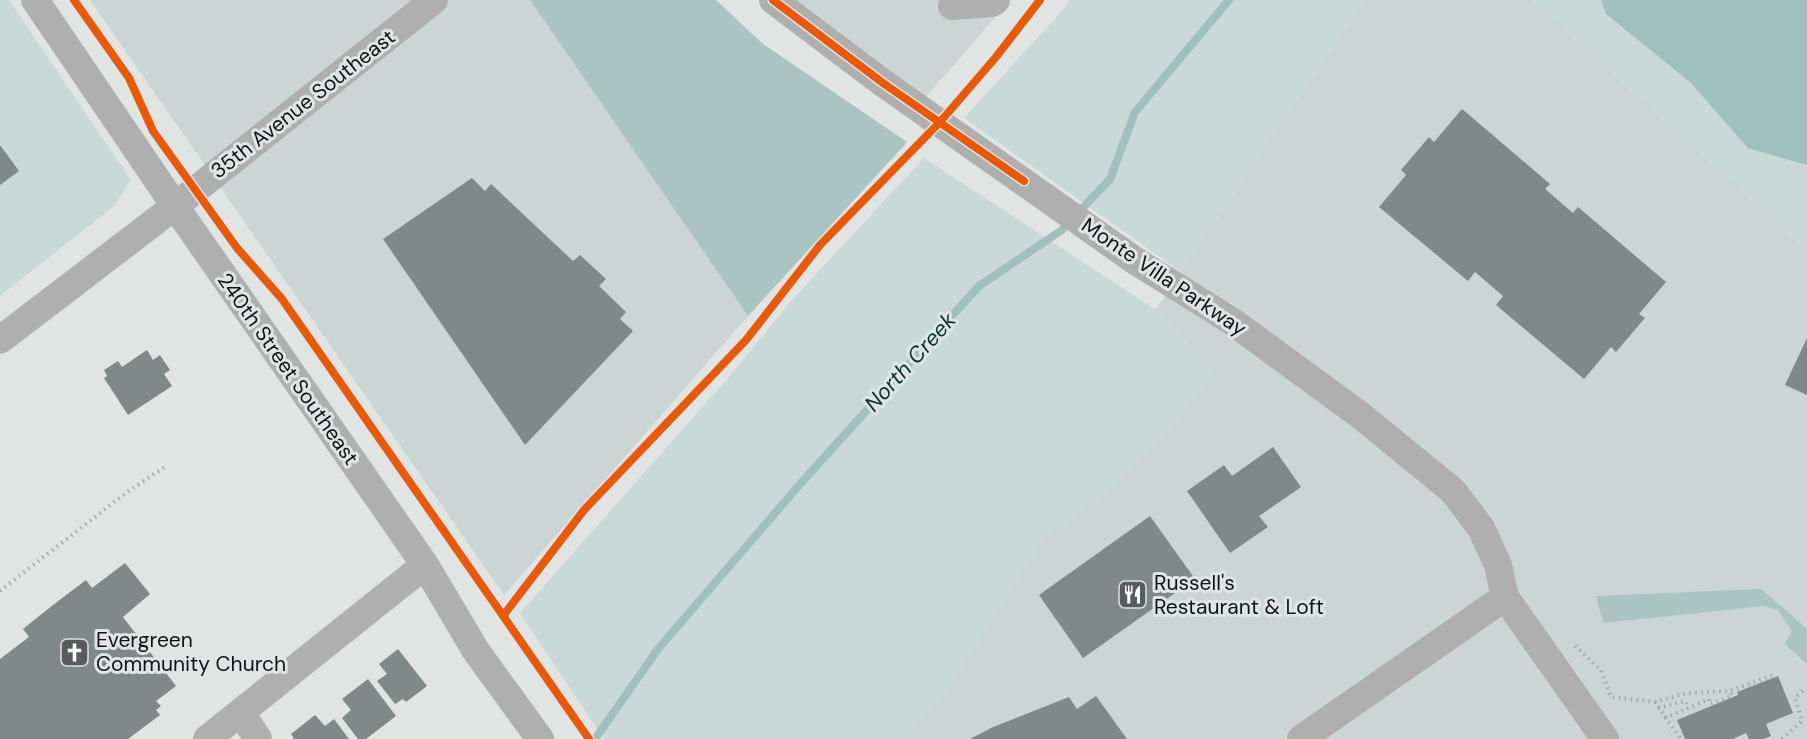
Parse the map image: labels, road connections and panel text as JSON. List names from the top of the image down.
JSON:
{
  "streets": {
    "street": ["35th Avenue Southeast", "Monte Villa Parkway", "240th Street Southeast"]
  },
  "crossings": [
    ["35th Avenue Southeast", "240th Street Southeast"]
  ],
  "water": ["North Creek"],
  "places": {
    "restaurant": ["Russell's Restaurant & Loft"],
    "church": ["Evergreen Community Church"]
  }
}
